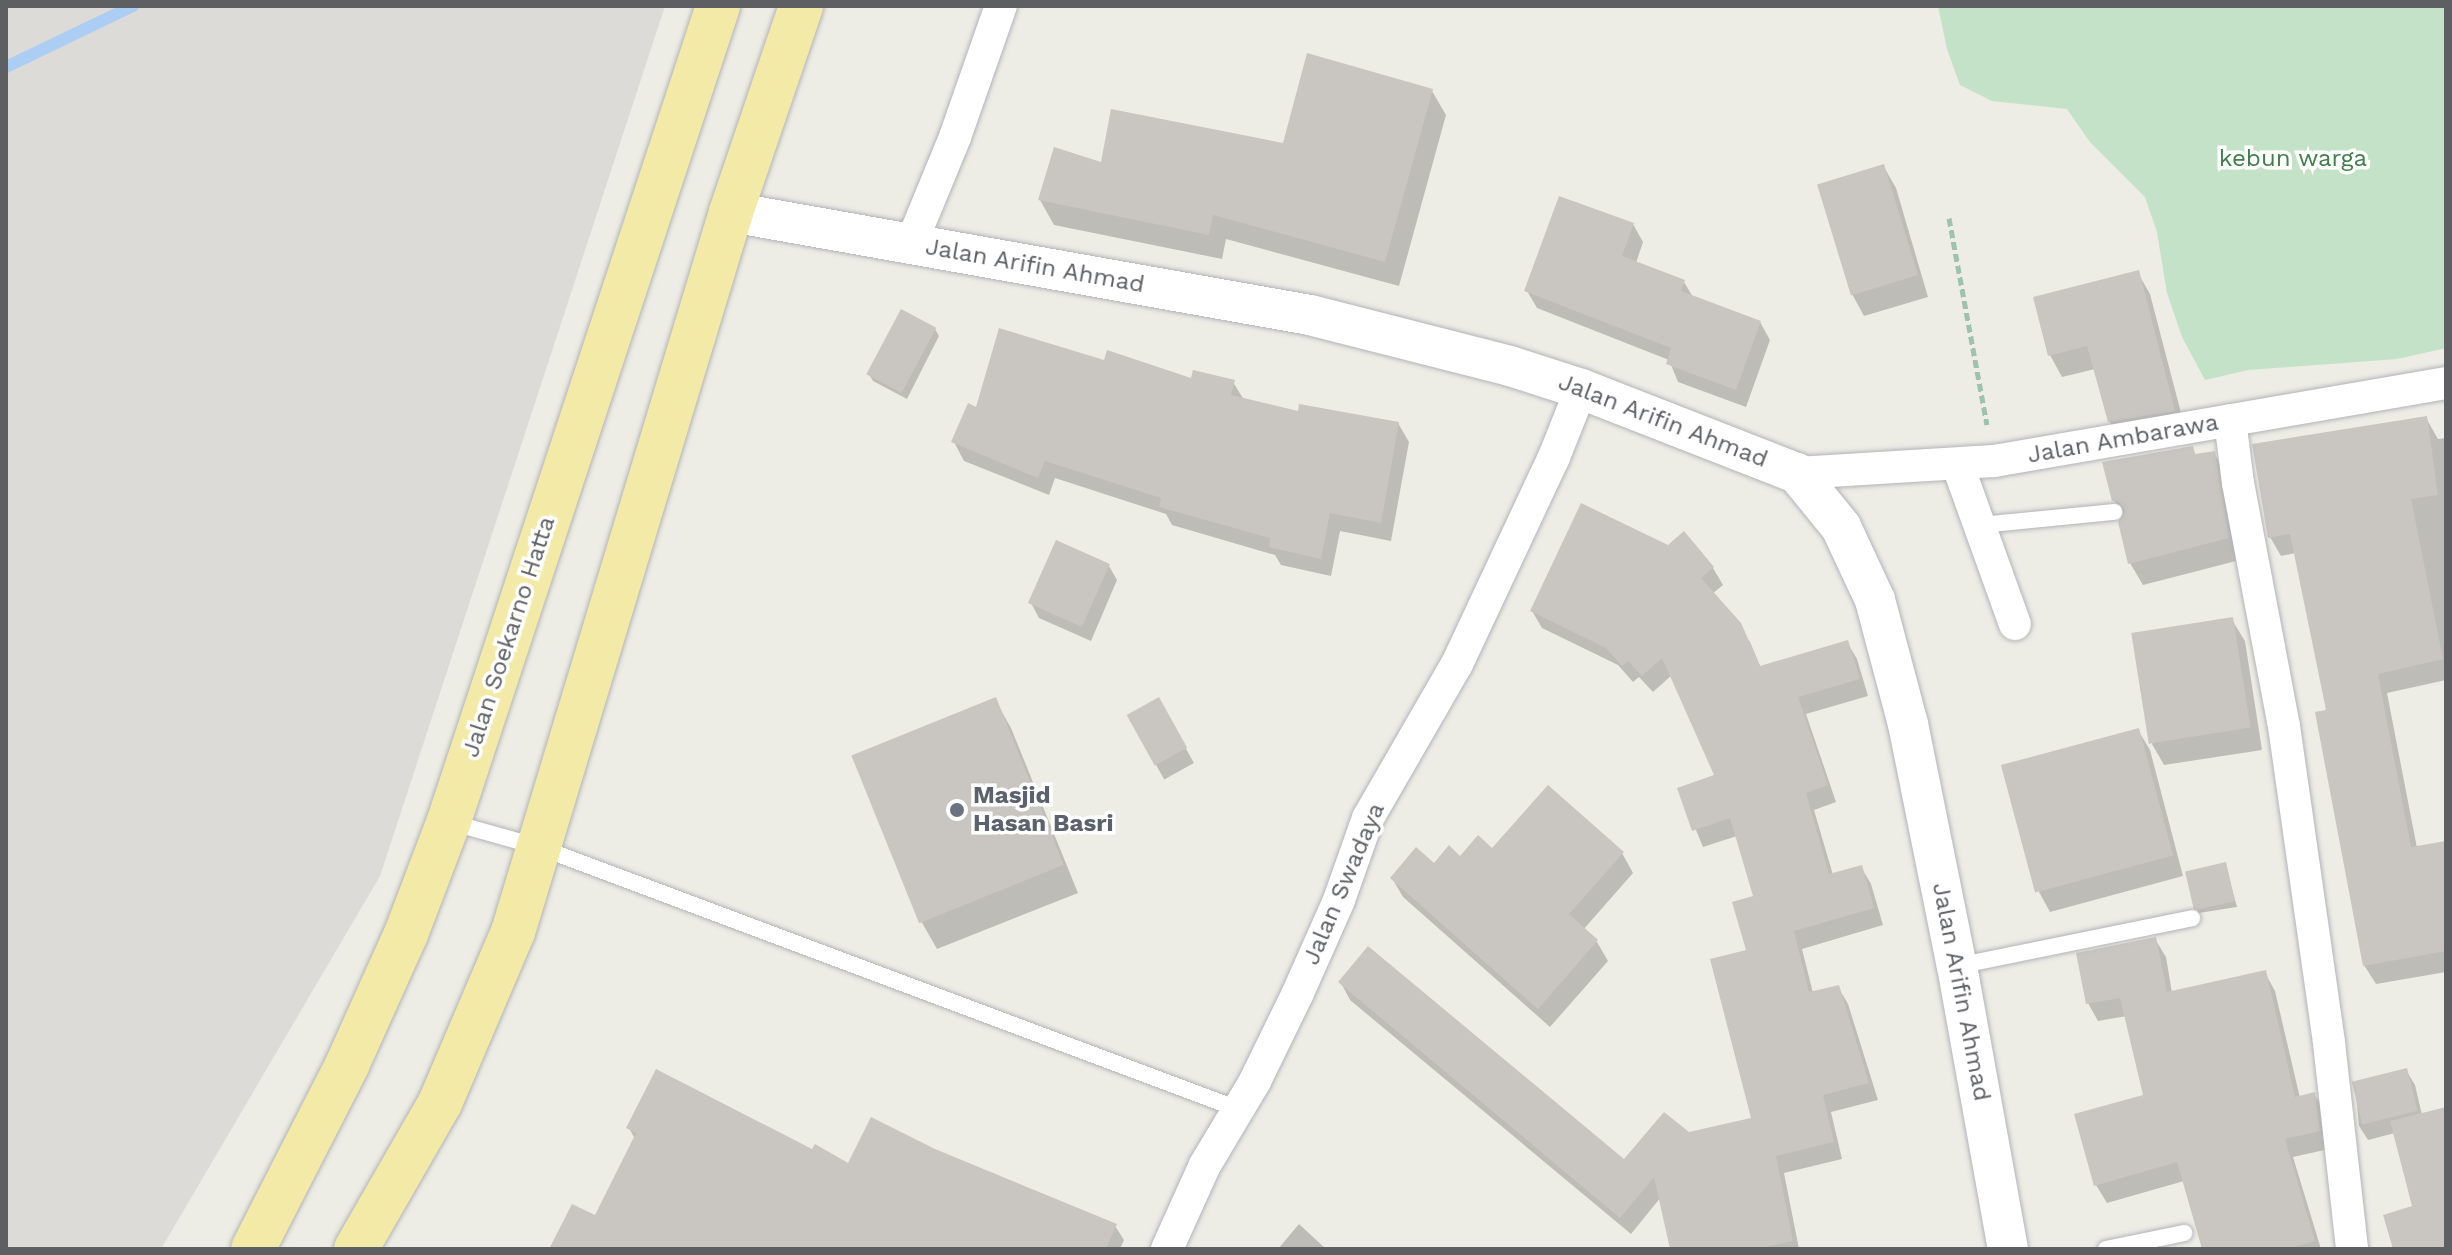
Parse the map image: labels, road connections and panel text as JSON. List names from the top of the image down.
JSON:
{
  "streets": {
    "highway": ["Jalan Soekarno Hatta"],
    "street": ["Jalan Arifin Ahmad", "Jalan Ambarawa", "Jalan Swadaya"]
  },
  "crossings": [
    ["Jalan Arifin Ahmad", "Jalan Ambarawa"],
    ["Jalan Arifin Ahmad", "Jalan Swadaya"]
  ],
  "parks": ["kebun warga"],
  "places": ["Masjid Hasan Basri"]
}
